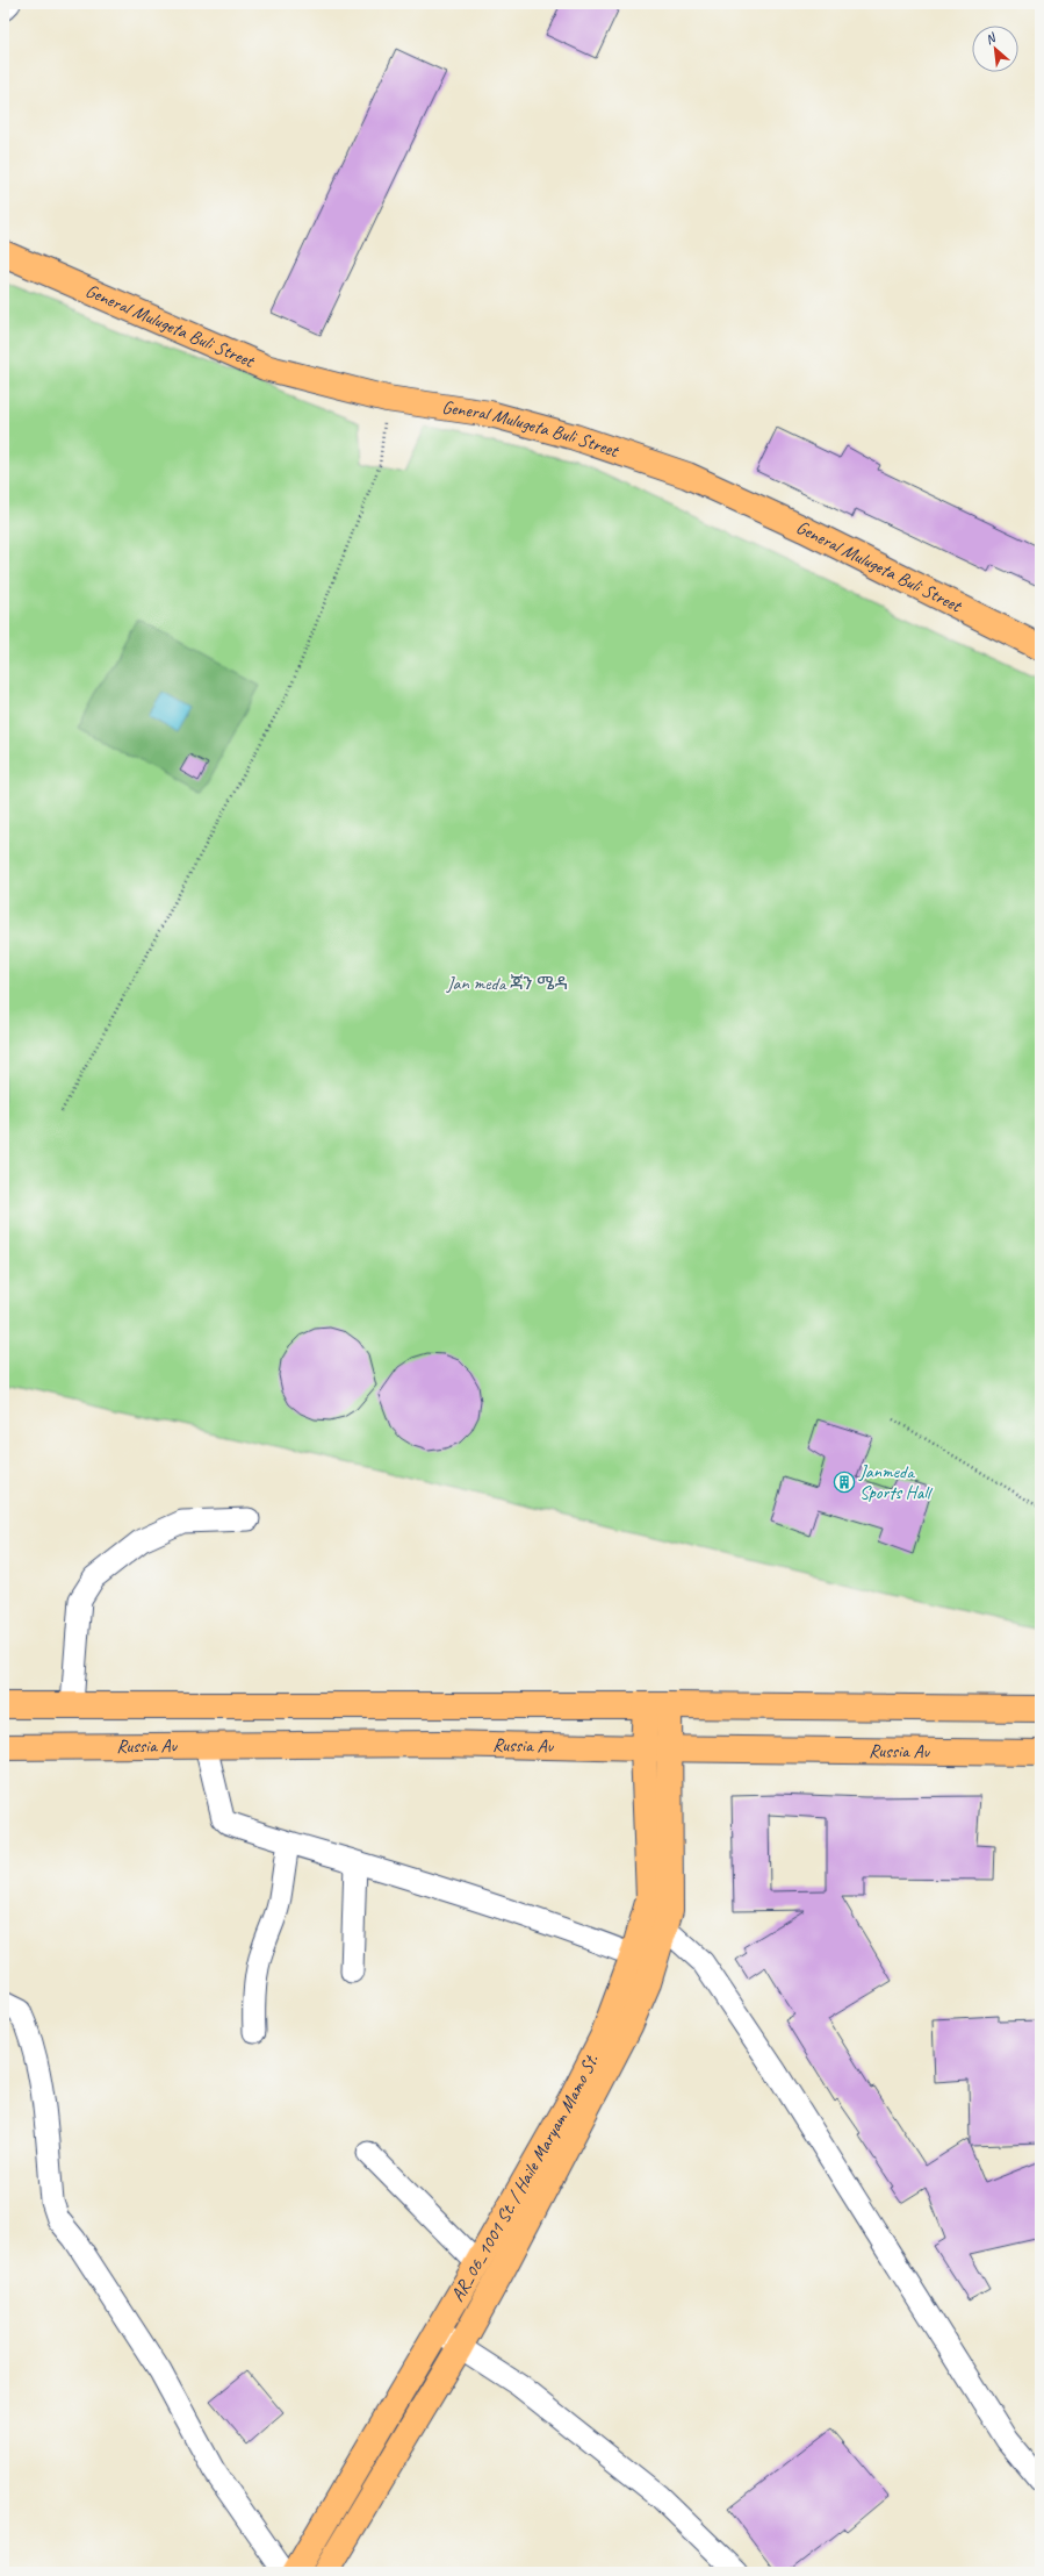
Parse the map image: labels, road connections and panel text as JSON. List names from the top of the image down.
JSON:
{
  "streets": {
    "main road": ["General Mulugeta Buli Street", "Russia Av", "AR_06_1001 St. / Haile Maryam Mamo St."]
  },
  "crossings": [
    ["Russia Av", "AR_06_1001 St. / Haile Maryam Mamo St."]
  ],
  "parks": ["Jan meda ጃን ሜዳ"],
  "places": {
    "building": ["Janmeda Sports Hall"]
  },
  "north": "top left"
}
